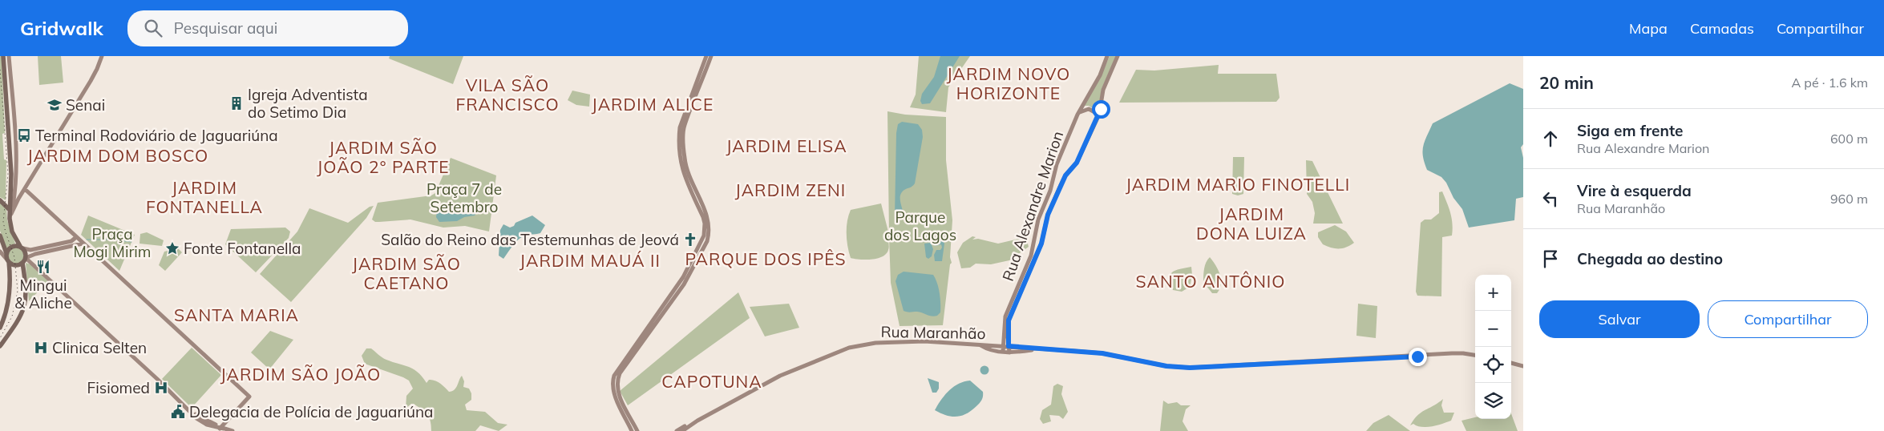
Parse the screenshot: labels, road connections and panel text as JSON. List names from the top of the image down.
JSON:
{
  "streets": {
    "main road": ["Rua Alexandre Marion", "Rua Maranhão"]
  },
  "crossings": [
    ["Rua Alexandre Marion", "Rua Maranhão"]
  ],
  "districts": [
    "JARDIM NOVO HORIZONTE",
    "VILA SÃO FRANCISCO",
    "JARDIM ALICE",
    "JARDIM ELISA",
    "JARDIM SÃO JOÃO 2° PARTE",
    "JARDIM DOM BOSCO",
    "JARDIM MARIO FINOTELLI",
    "JARDIM FONTANELLA",
    "JARDIM ZENI",
    "JARDIM DONA LUIZA",
    "PARQUE DOS IPÊS",
    "JARDIM MAUÁ II",
    "JARDIM SÃO CAETANO",
    "SANTO ANTÔNIO",
    "SANTA MARIA",
    "JARDIM SÃO JOÃO",
    "CAPOTUNA"
  ],
  "parks": ["Praça 7 de Setembro", "Parque dos Lagos", "Praça Mogi Mirim"],
  "places": {
    "building": ["Igreja Adventista do Setimo Dia"],
    "school or university": ["Senai"],
    "bus stop": ["Terminal Rodoviário de Jaguariúna"],
    "church": ["Salão do Reino das Testemunhas de Jeová"],
    "place": ["Fonte Fontanella"],
    "restaurant": ["Mingui & Aliche"],
    "hospital": ["Clinica Selten", "Fisiomed"],
    "public building": ["Delegacia de Polícia de Jaguariúna"]
  },
  "page": {
    "header": "Gridwalk",
    "search": "Pesquisar aqui",
    "nav": ["Mapa", "Camadas", "Compartilhar"],
    "heading": ["20 min", "A pé · 1.6 km"],
    "list": [
      ["Siga em frente", "Rua Alexandre Marion", "600 m"],
      ["Vire à esquerda", "Rua Maranhão", "960 m"],
      "Chegada ao destino"
    ],
    "map_buttons": ["+", "−"],
    "buttons": ["Salvar", "Compartilhar"]
  }
}
